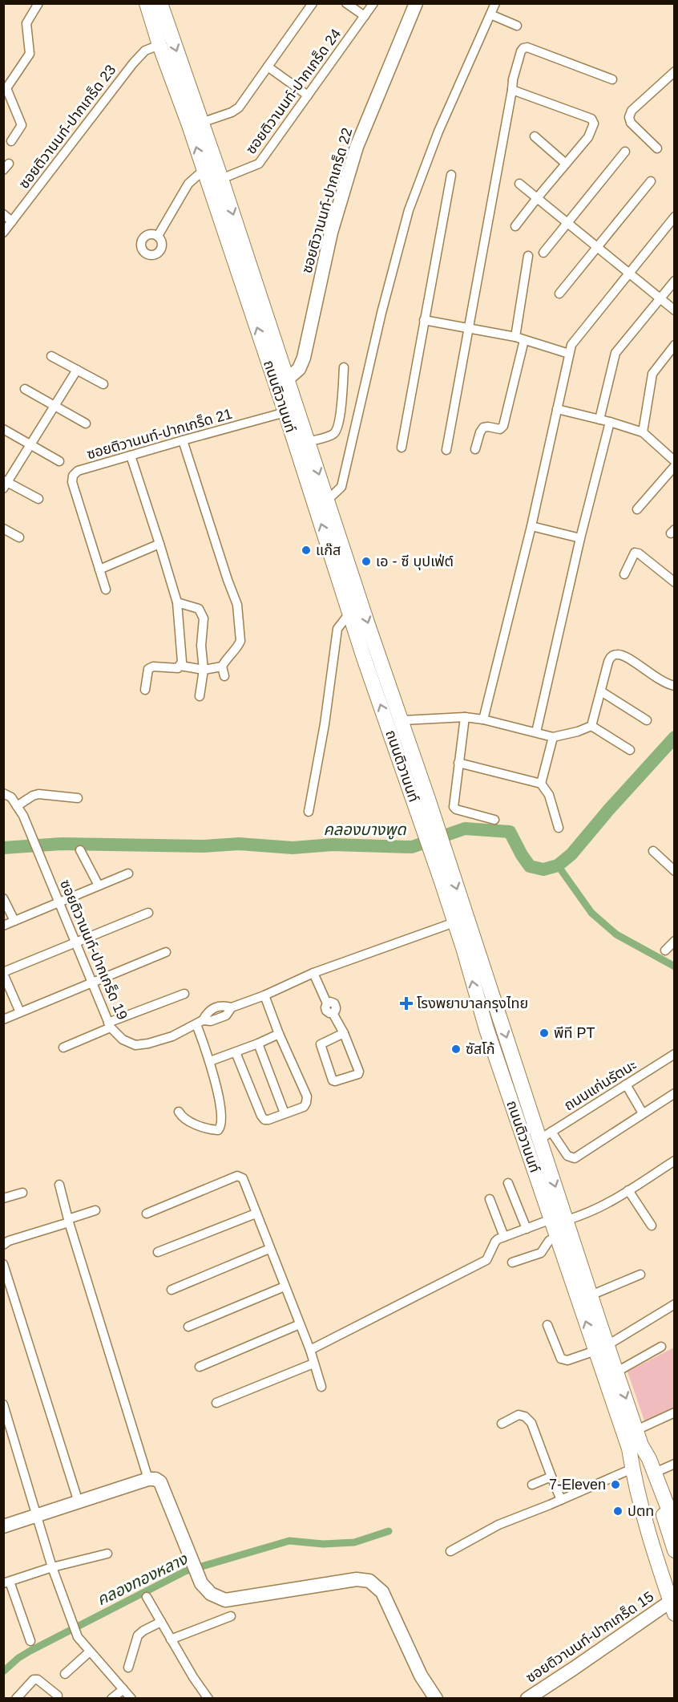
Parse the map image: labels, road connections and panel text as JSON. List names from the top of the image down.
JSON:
{
  "streets": {
    "main road": ["ถนนติวานนท์"],
    "street": [
      "ซอยติวานนท์-ปากเกร็ด 24",
      "ซอยติวานนท์-ปากเกร็ด 23",
      "ซอยติวานนท์-ปากเกร็ด 22",
      "ซอยติวานนท์-ปากเกร็ด 21",
      "ซอยติวานนท์-ปากเกร็ด 19",
      "ถนนแก่นรัตนะ",
      "ซอยติวานนท์-ปากเกร็ด 15"
    ]
  },
  "crossings": [
    ["ซอยติวานนท์-ปากเกร็ด 24", "ถนนติวานนท์"],
    ["ซอยติวานนท์-ปากเกร็ด 23", "ถนนติวานนท์"],
    ["ซอยติวานนท์-ปากเกร็ด 22", "ถนนติวานนท์"],
    ["ถนนติวานนท์", "ซอยติวานนท์-ปากเกร็ด 21"],
    ["ถนนติวานนท์", "ซอยติวานนท์-ปากเกร็ด 19"],
    ["ถนนติวานนท์", "ถนนแก่นรัตนะ"],
    ["ถนนติวานนท์", "ซอยติวานนท์-ปากเกร็ด 15"]
  ],
  "water": ["คลองบางพูด", "คลองทองหลาง"],
  "places": {
    "other": [
      "แก๊ส",
      "เอ - ซี บุปเฟ่ต์",
      "พีที PT",
      "ซัสโก้",
      "7-Eleven",
      "ปตท"
    ],
    "health": ["โรงพยาบาลกรุงไทย"]
  }
}
